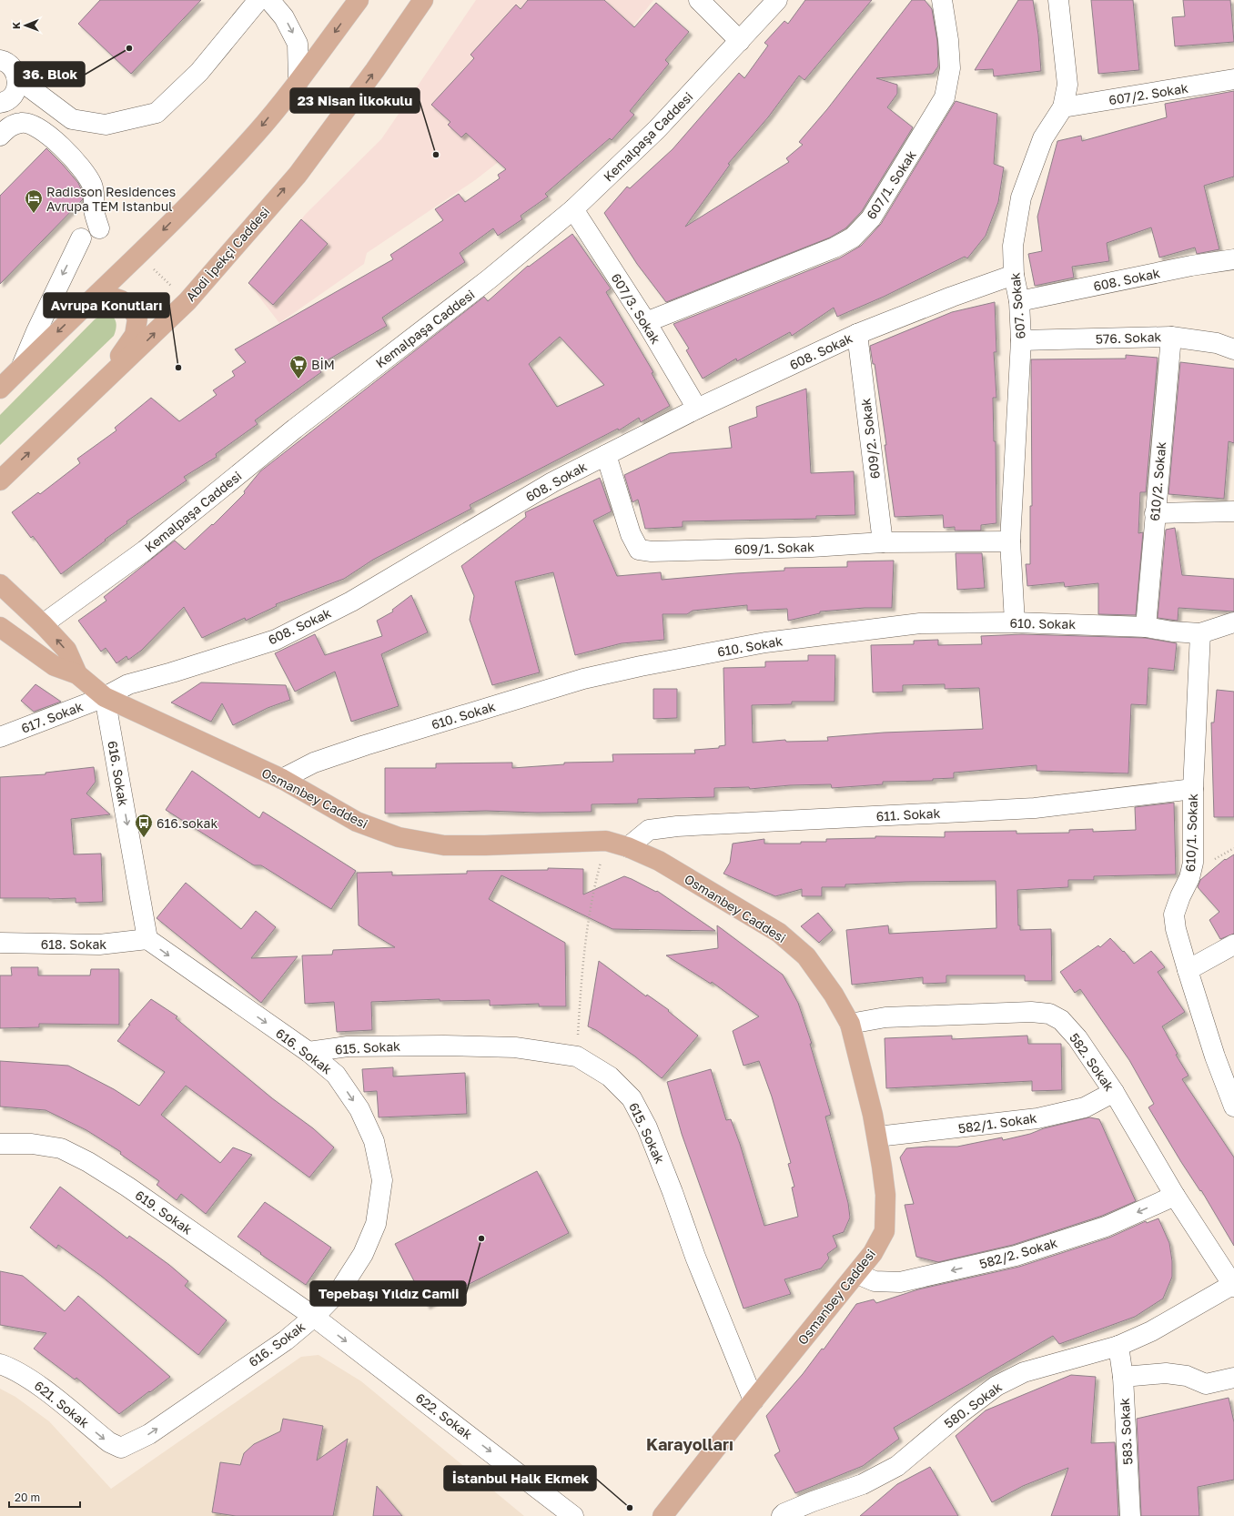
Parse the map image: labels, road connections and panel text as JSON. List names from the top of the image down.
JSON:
{
  "streets": {
    "main road": ["Abdi İpekçi Caddesi", "Osmanbey Caddesi"],
    "street": [
      "607/2. Sokak",
      "Kemalpaşa Caddesi",
      "607/1. Sokak",
      "608. Sokak",
      "607. Sokak",
      "607/3. Sokak",
      "576. Sokak",
      "609/2. Sokak",
      "610/2. Sokak",
      "609/1. Sokak",
      "610. Sokak",
      "617. Sokak",
      "616. Sokak",
      "611. Sokak",
      "610/1. Sokak",
      "618. Sokak",
      "615. Sokak",
      "582. Sokak",
      "582/1. Sokak",
      "619. Sokak",
      "582/2. Sokak",
      "621. Sokak",
      "580. Sokak",
      "622. Sokak",
      "583. Sokak"
    ]
  },
  "crossings": [
    ["607/2. Sokak", "607. Sokak"],
    ["Kemalpaşa Caddesi", "607/3. Sokak"],
    ["607/1. Sokak", "607/3. Sokak"],
    ["608. Sokak", "607. Sokak"],
    ["608. Sokak", "607/3. Sokak"],
    ["608. Sokak", "609/2. Sokak"],
    ["608. Sokak", "609/1. Sokak"],
    ["608. Sokak", "617. Sokak"],
    ["608. Sokak", "616. Sokak"],
    ["608. Sokak", "Osmanbey Caddesi"],
    ["607. Sokak", "576. Sokak"],
    ["607. Sokak", "609/1. Sokak"],
    ["607. Sokak", "610. Sokak"],
    ["576. Sokak", "610/2. Sokak"],
    ["609/2. Sokak", "609/1. Sokak"],
    ["610/2. Sokak", "610. Sokak"],
    ["610. Sokak", "Osmanbey Caddesi"],
    ["610. Sokak", "610/1. Sokak"],
    ["617. Sokak", "616. Sokak"],
    ["617. Sokak", "Osmanbey Caddesi"],
    ["616. Sokak", "Osmanbey Caddesi"],
    ["616. Sokak", "618. Sokak"],
    ["616. Sokak", "615. Sokak"],
    ["616. Sokak", "619. Sokak"],
    ["616. Sokak", "621. Sokak"],
    ["616. Sokak", "622. Sokak"],
    ["Osmanbey Caddesi", "611. Sokak"],
    ["Osmanbey Caddesi", "615. Sokak"],
    ["Osmanbey Caddesi", "582. Sokak"],
    ["Osmanbey Caddesi", "582/1. Sokak"],
    ["Osmanbey Caddesi", "582/2. Sokak"],
    ["611. Sokak", "610/1. Sokak"],
    ["582. Sokak", "582/1. Sokak"],
    ["582. Sokak", "582/2. Sokak"],
    ["582. Sokak", "580. Sokak"],
    ["619. Sokak", "622. Sokak"],
    ["580. Sokak", "583. Sokak"]
  ],
  "one_way": ["582/2. Sokak", "621. Sokak", "622. Sokak"],
  "districts": ["Karayolları"],
  "places": {
    "other": [
      "36. Blok",
      "23 Nisan İlkokulu",
      "Avrupa Konutları",
      "Tepebaşı Yıldız Camii",
      "İstanbul Halk Ekmek"
    ],
    "hotel": ["Radisson Residences Avrupa TEM Istanbul"],
    "supermarket": ["BİM"],
    "bus stop": ["616.sokak"]
  },
  "scale_bar": "20 m",
  "north": "left"
}
